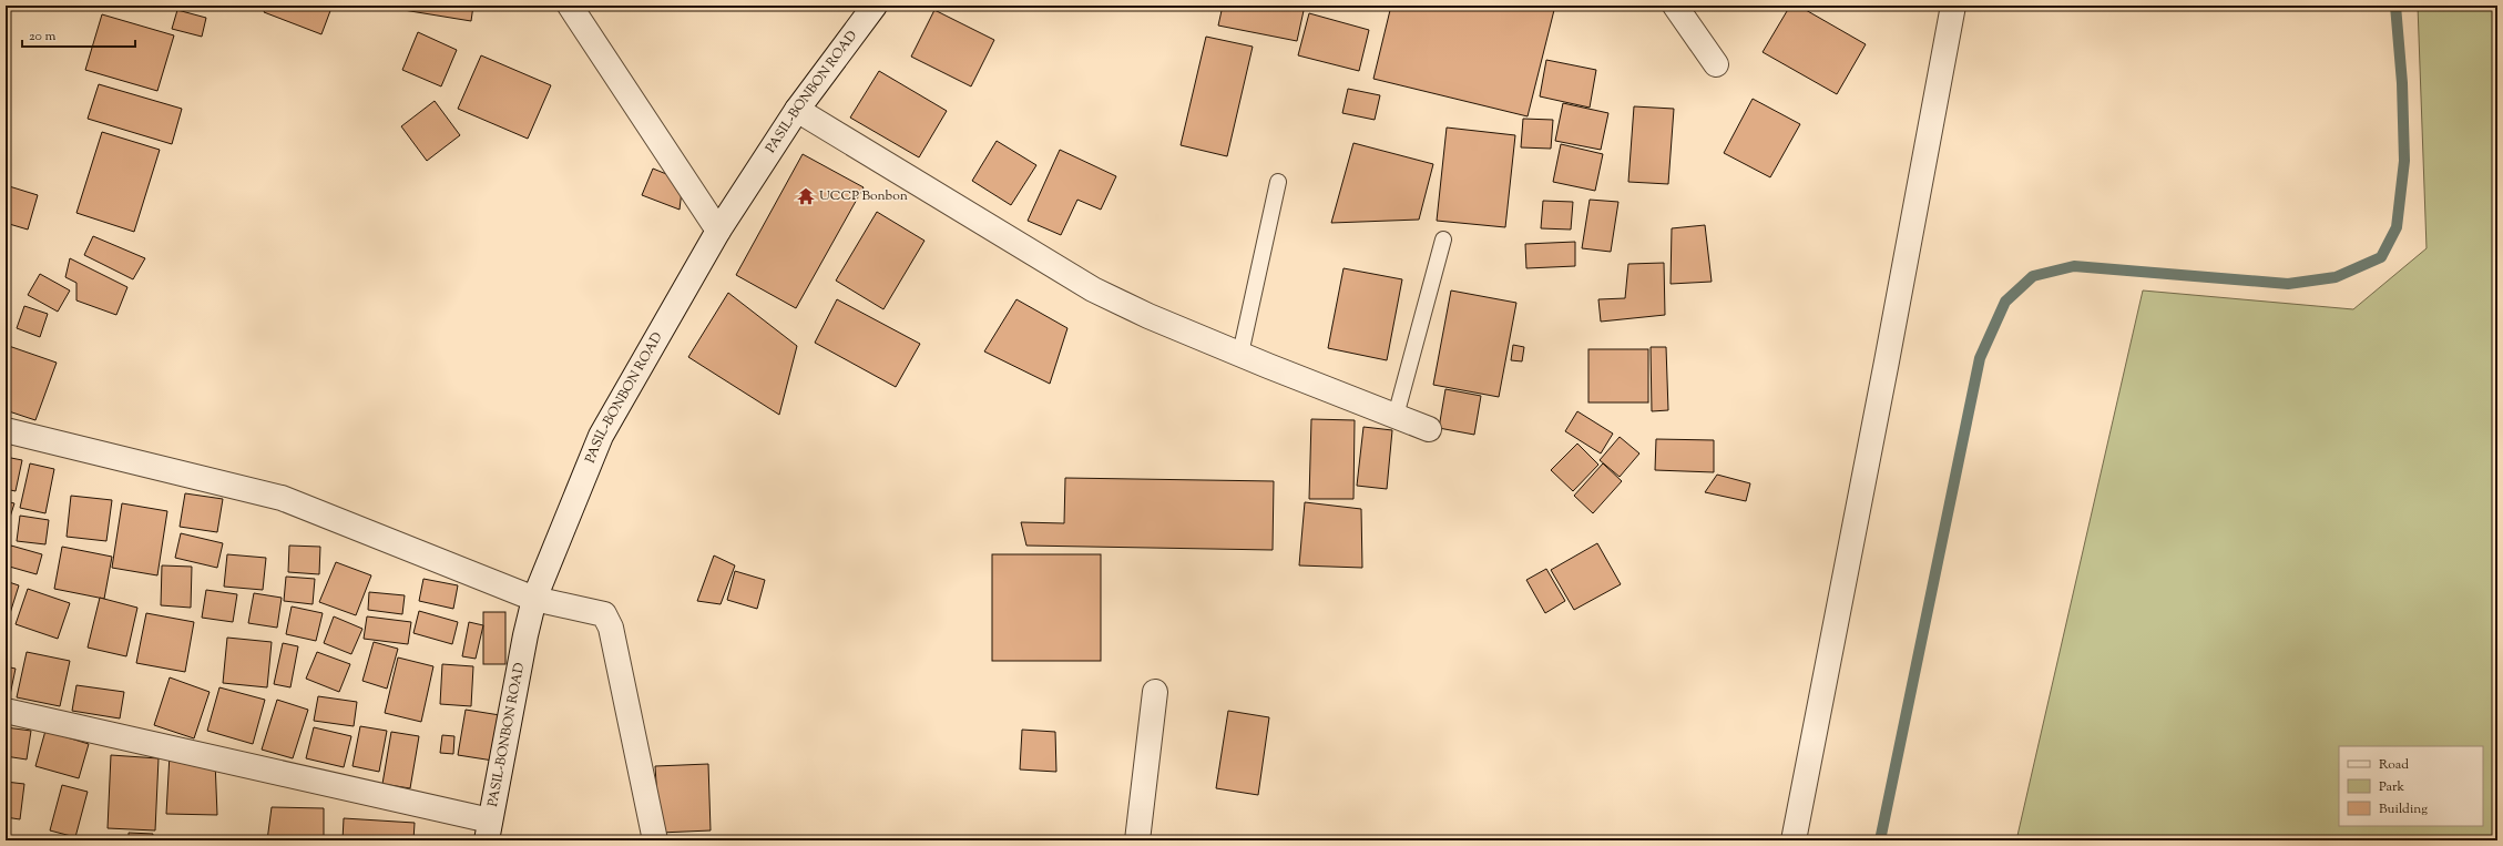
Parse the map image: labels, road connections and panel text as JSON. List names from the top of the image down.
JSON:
{
  "streets": {
    "street": ["PASIL-BONBON ROAD"]
  },
  "places": {
    "temple": ["UCCP Bonbon"]
  },
  "legend": ["Road", "Park", "Building"],
  "scale_bar": "20 m"
}
